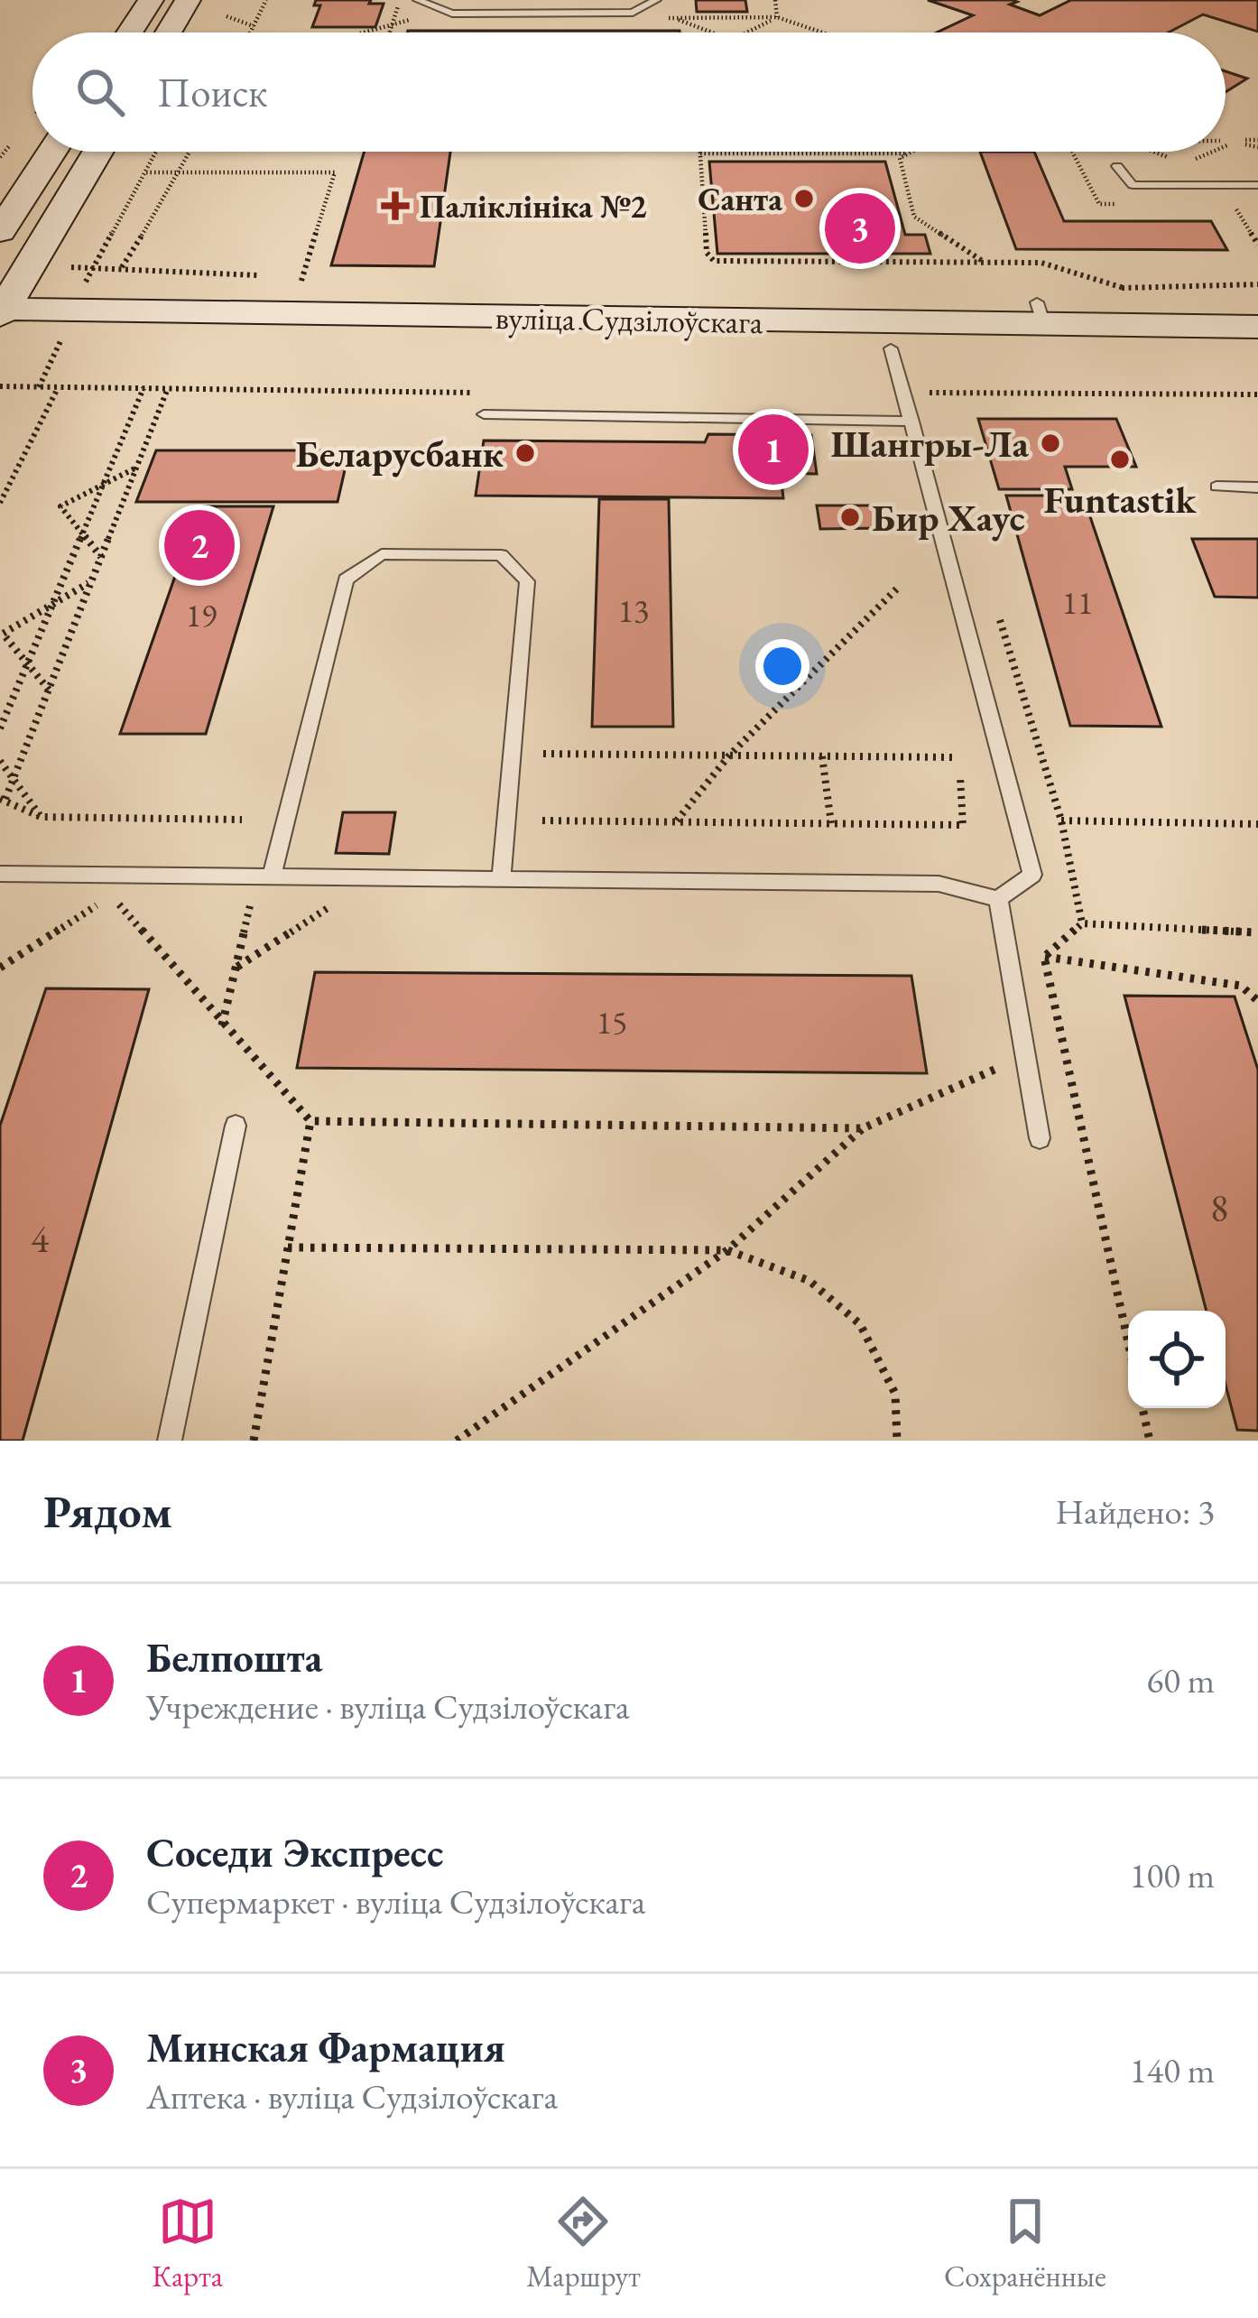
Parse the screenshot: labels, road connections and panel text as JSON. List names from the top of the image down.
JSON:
{
  "streets": {
    "main road": ["вуліца Судзілоўскага"]
  },
  "places": {
    "other": [
      "Санта",
      "Шангры-Ла",
      "Беларусбанк",
      "Funtastik",
      "Бир Хаус"
    ],
    "health": ["Паліклініка №2"]
  },
  "house_numbers": [
    "11",
    "13",
    "19",
    "15",
    "8",
    "4"
  ],
  "page": {
    "search": "Поиск",
    "pins": ["3", "1", "2"],
    "heading": ["Рядом", "Найдено: 3"],
    "list": [
      {
        "mark": "1",
        "name": "Белпошта",
        "note": "Учреждение · вуліца Судзілоўскага",
        "value": "60 m"
      },
      {
        "mark": "2",
        "name": "Соседи Экспресс",
        "note": "Супермаркет · вуліца Судзілоўскага",
        "value": "100 m"
      },
      {
        "mark": "3",
        "name": "Минская Фармация",
        "note": "Аптека · вуліца Судзілоўскага",
        "value": "140 m"
      }
    ],
    "nav": ["Карта", "Маршрут", "Сохранённые"]
  }
}
